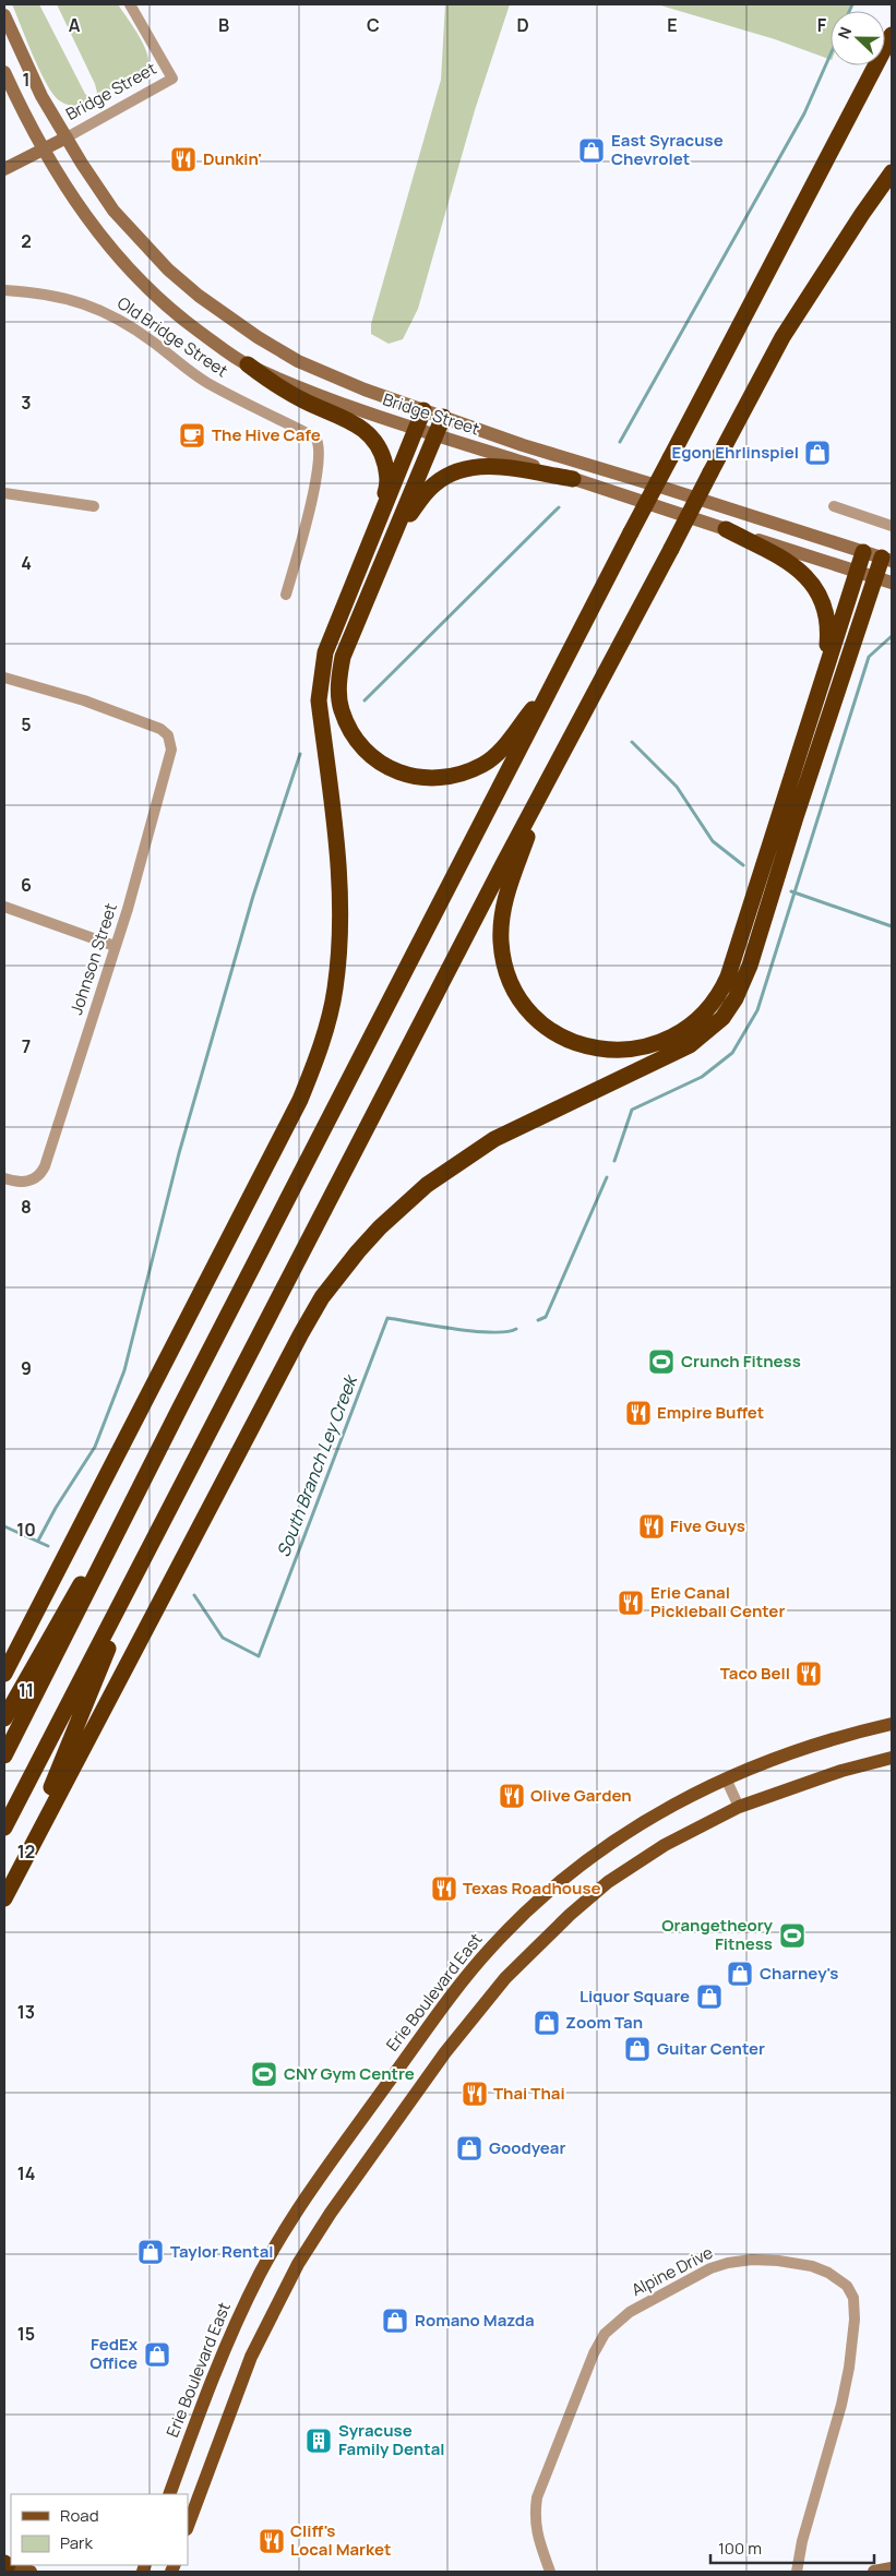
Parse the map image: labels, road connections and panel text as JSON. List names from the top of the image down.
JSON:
{
  "streets": {
    "main road": ["Bridge Street", "Erie Boulevard East"],
    "street": ["Old Bridge Street", "Johnson Street", "Alpine Drive"]
  },
  "water": ["South Branch Ley Creek"],
  "places": {
    "shop": [
      "East Syracuse Chevrolet",
      "Egon Ehrlinspiel",
      "Charney's",
      "Liquor Square",
      "Zoom Tan",
      "Guitar Center",
      "Goodyear",
      "Taylor Rental",
      "Romano Mazda",
      "FedEx Office"
    ],
    "restaurant": [
      "Dunkin'",
      "Empire Buffet",
      "Five Guys",
      "Erie Canal Pickleball Center",
      "Taco Bell",
      "Olive Garden",
      "Texas Roadhouse",
      "Thai Thai",
      "Cliff's Local Market"
    ],
    "cafe": ["The Hive Cafe"],
    "sports": ["Crunch Fitness", "Orangetheory Fitness", "CNY Gym Centre"],
    "building": ["Syracuse Family Dental"]
  },
  "legend": ["Road", "Park"],
  "scale_bar": "100 m",
  "north": "left",
  "grid": {
    "columns": [
      "A",
      "B",
      "C",
      "D",
      "E",
      "F"
    ],
    "rows": [
      "1",
      "2",
      "3",
      "4",
      "5",
      "6",
      "7",
      "8",
      "9",
      "10",
      "11",
      "12",
      "13",
      "14",
      "15"
    ]
  }
}
